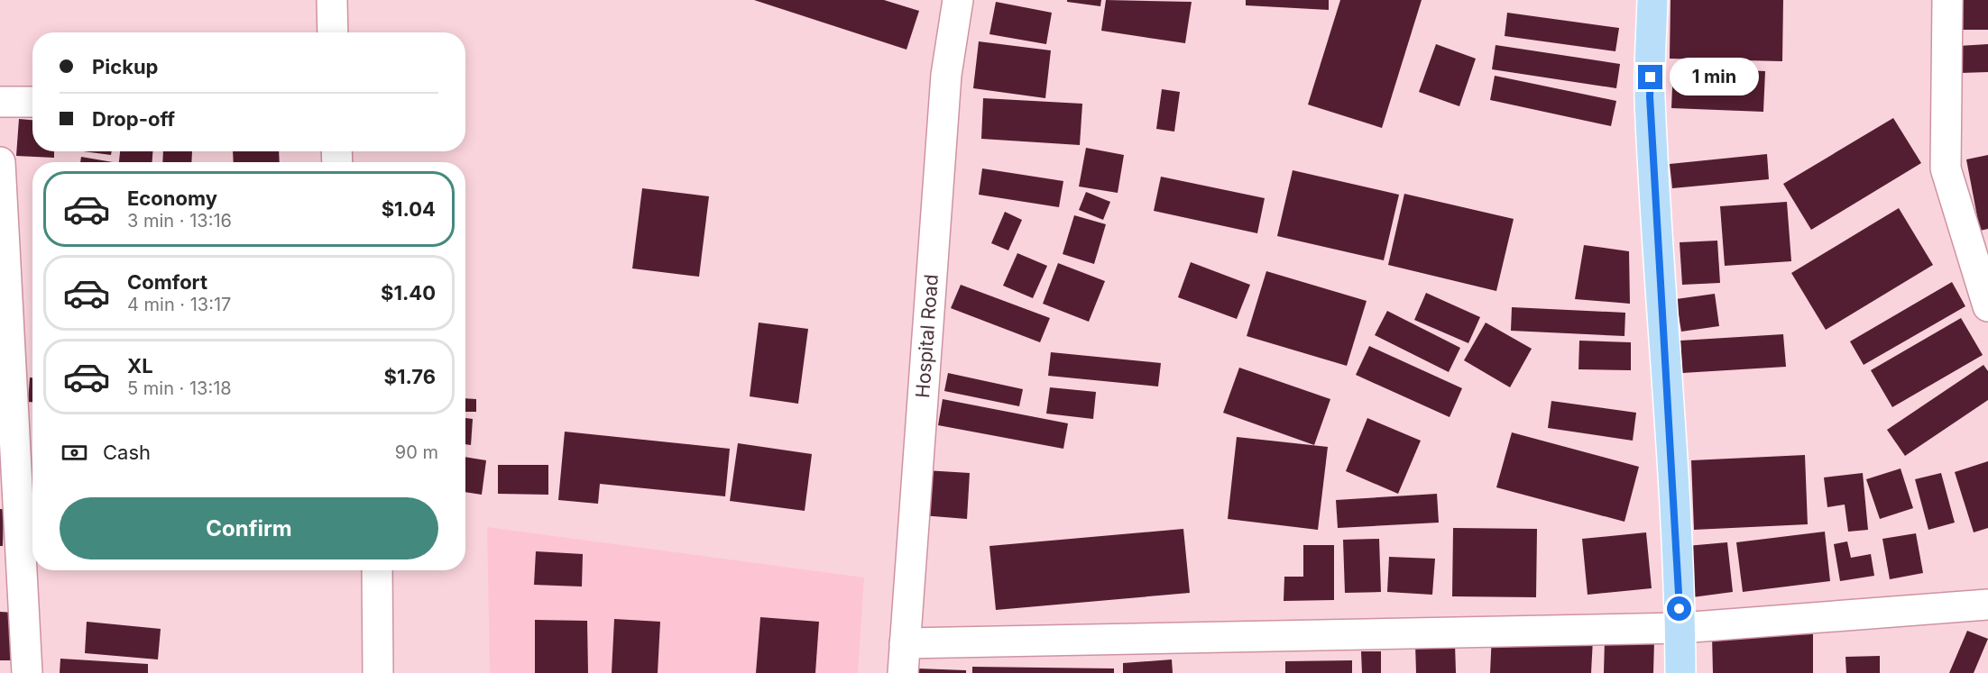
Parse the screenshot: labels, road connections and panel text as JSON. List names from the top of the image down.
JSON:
{
  "streets": {
    "street": ["Hospital Road"]
  },
  "page": {
    "banner": ["Pickup", "Drop-off"],
    "bubble": "1 min",
    "list": [
      {
        "name": "Economy",
        "note": "3 min · 13:16",
        "value": "$1.04"
      },
      {
        "name": "Comfort",
        "note": "4 min · 13:17",
        "value": "$1.40"
      },
      {
        "name": "XL",
        "note": "5 min · 13:18",
        "value": "$1.76"
      }
    ],
    "pay": ["Cash", "90 m"],
    "buttons": "Confirm"
  }
}
